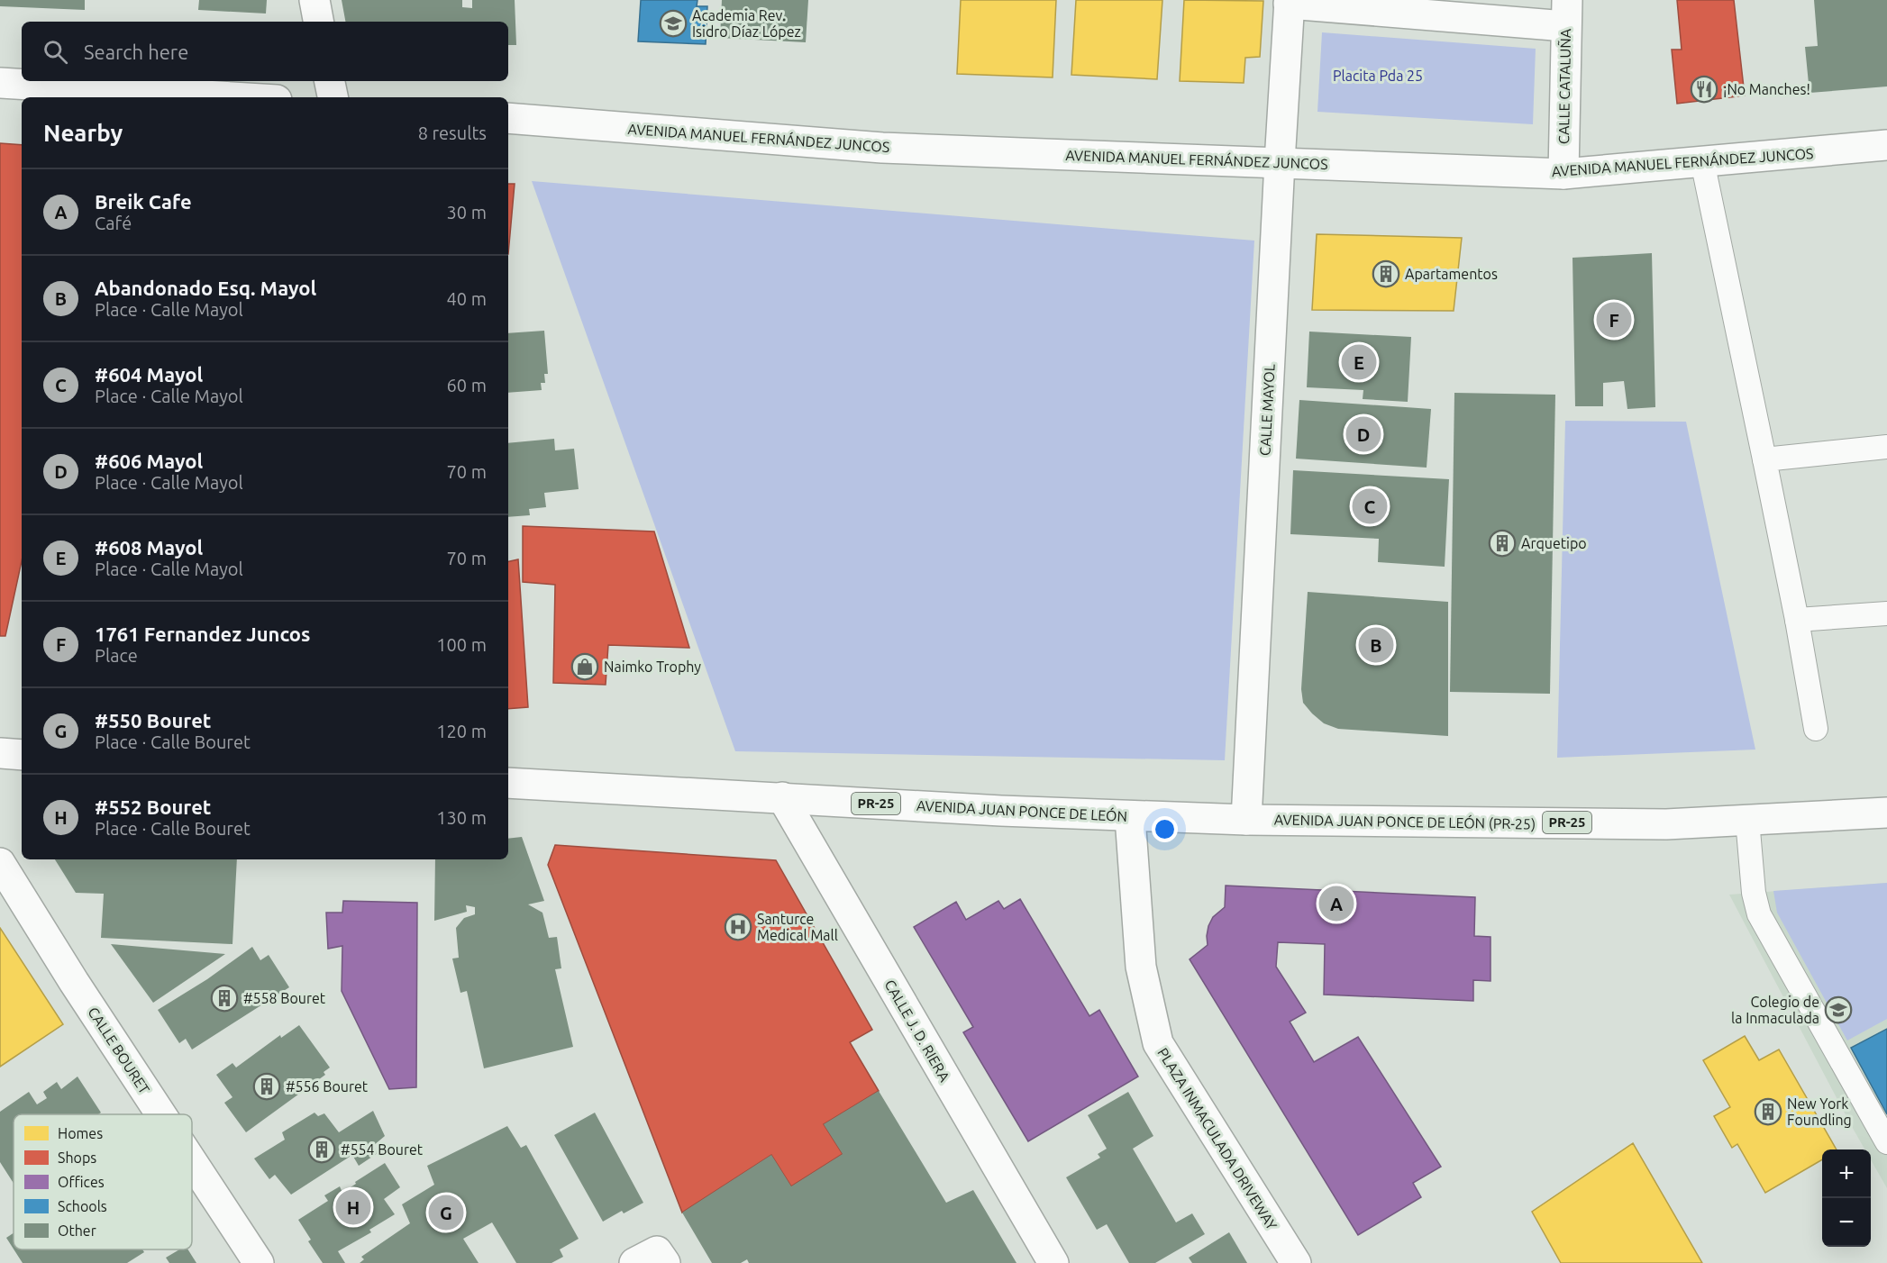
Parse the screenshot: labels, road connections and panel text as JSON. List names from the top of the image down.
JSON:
{
  "streets": {
    "main road": [
      "CALLE CATALUÑA",
      "AVENIDA MANUEL FERNÁNDEZ JUNCOS",
      "CALLE MAYOL",
      "PR-25",
      "AVENIDA JUAN PONCE DE LEÓN",
      "AVENIDA JUAN PONCE DE LEÓN (PR-25)",
      "CALLE J. D. RIERA",
      "CALLE BOURET",
      "PLAZA INMACULADA DRIVEWAY"
    ]
  },
  "crossings": [
    ["CALLE CATALUÑA", "AVENIDA MANUEL FERNÁNDEZ JUNCOS"],
    ["AVENIDA MANUEL FERNÁNDEZ JUNCOS", "CALLE MAYOL"],
    ["CALLE MAYOL", "AVENIDA JUAN PONCE DE LEÓN"],
    ["CALLE MAYOL", "AVENIDA JUAN PONCE DE LEÓN (PR-25)"],
    ["AVENIDA JUAN PONCE DE LEÓN", "AVENIDA JUAN PONCE DE LEÓN (PR-25)"],
    ["AVENIDA JUAN PONCE DE LEÓN", "CALLE J. D. RIERA"],
    ["AVENIDA JUAN PONCE DE LEÓN", "PLAZA INMACULADA DRIVEWAY"]
  ],
  "parks": ["Placita Pda 25"],
  "places": {
    "school or university": ["Academia Rev. Isidro Díaz López", "Colegio de la Inmaculada"],
    "restaurant": ["¡No Manches!"],
    "building": [
      "Apartamentos",
      "Arquetipo",
      "#558 Bouret",
      "#556 Bouret",
      "New York Foundling",
      "#554 Bouret"
    ],
    "shop": ["Naimko Trophy"],
    "hospital": ["Santurce Medical Mall"]
  },
  "legend": [
    "Homes",
    "Shops",
    "Offices",
    "Schools",
    "Other"
  ],
  "page": {
    "search": "Search here",
    "heading": ["Nearby", "8 results"],
    "list": [
      {
        "mark": "A",
        "name": "Breik Cafe",
        "note": "Café",
        "value": "30 m"
      },
      {
        "mark": "B",
        "name": "Abandonado Esq. Mayol",
        "note": "Place · Calle Mayol",
        "value": "40 m"
      },
      {
        "mark": "C",
        "name": "#604 Mayol",
        "note": "Place · Calle Mayol",
        "value": "60 m"
      },
      {
        "mark": "D",
        "name": "#606 Mayol",
        "note": "Place · Calle Mayol",
        "value": "70 m"
      },
      {
        "mark": "E",
        "name": "#608 Mayol",
        "note": "Place · Calle Mayol",
        "value": "70 m"
      },
      {
        "mark": "F",
        "name": "1761 Fernandez Juncos",
        "note": "Place",
        "value": "100 m"
      },
      {
        "mark": "G",
        "name": "#550 Bouret",
        "note": "Place · Calle Bouret",
        "value": "120 m"
      },
      {
        "mark": "H",
        "name": "#552 Bouret",
        "note": "Place · Calle Bouret",
        "value": "130 m"
      }
    ],
    "pins": [
      "F",
      "E",
      "D",
      "C",
      "B",
      "A",
      "H",
      "G"
    ],
    "map_buttons": ["+", "−"]
  }
}
